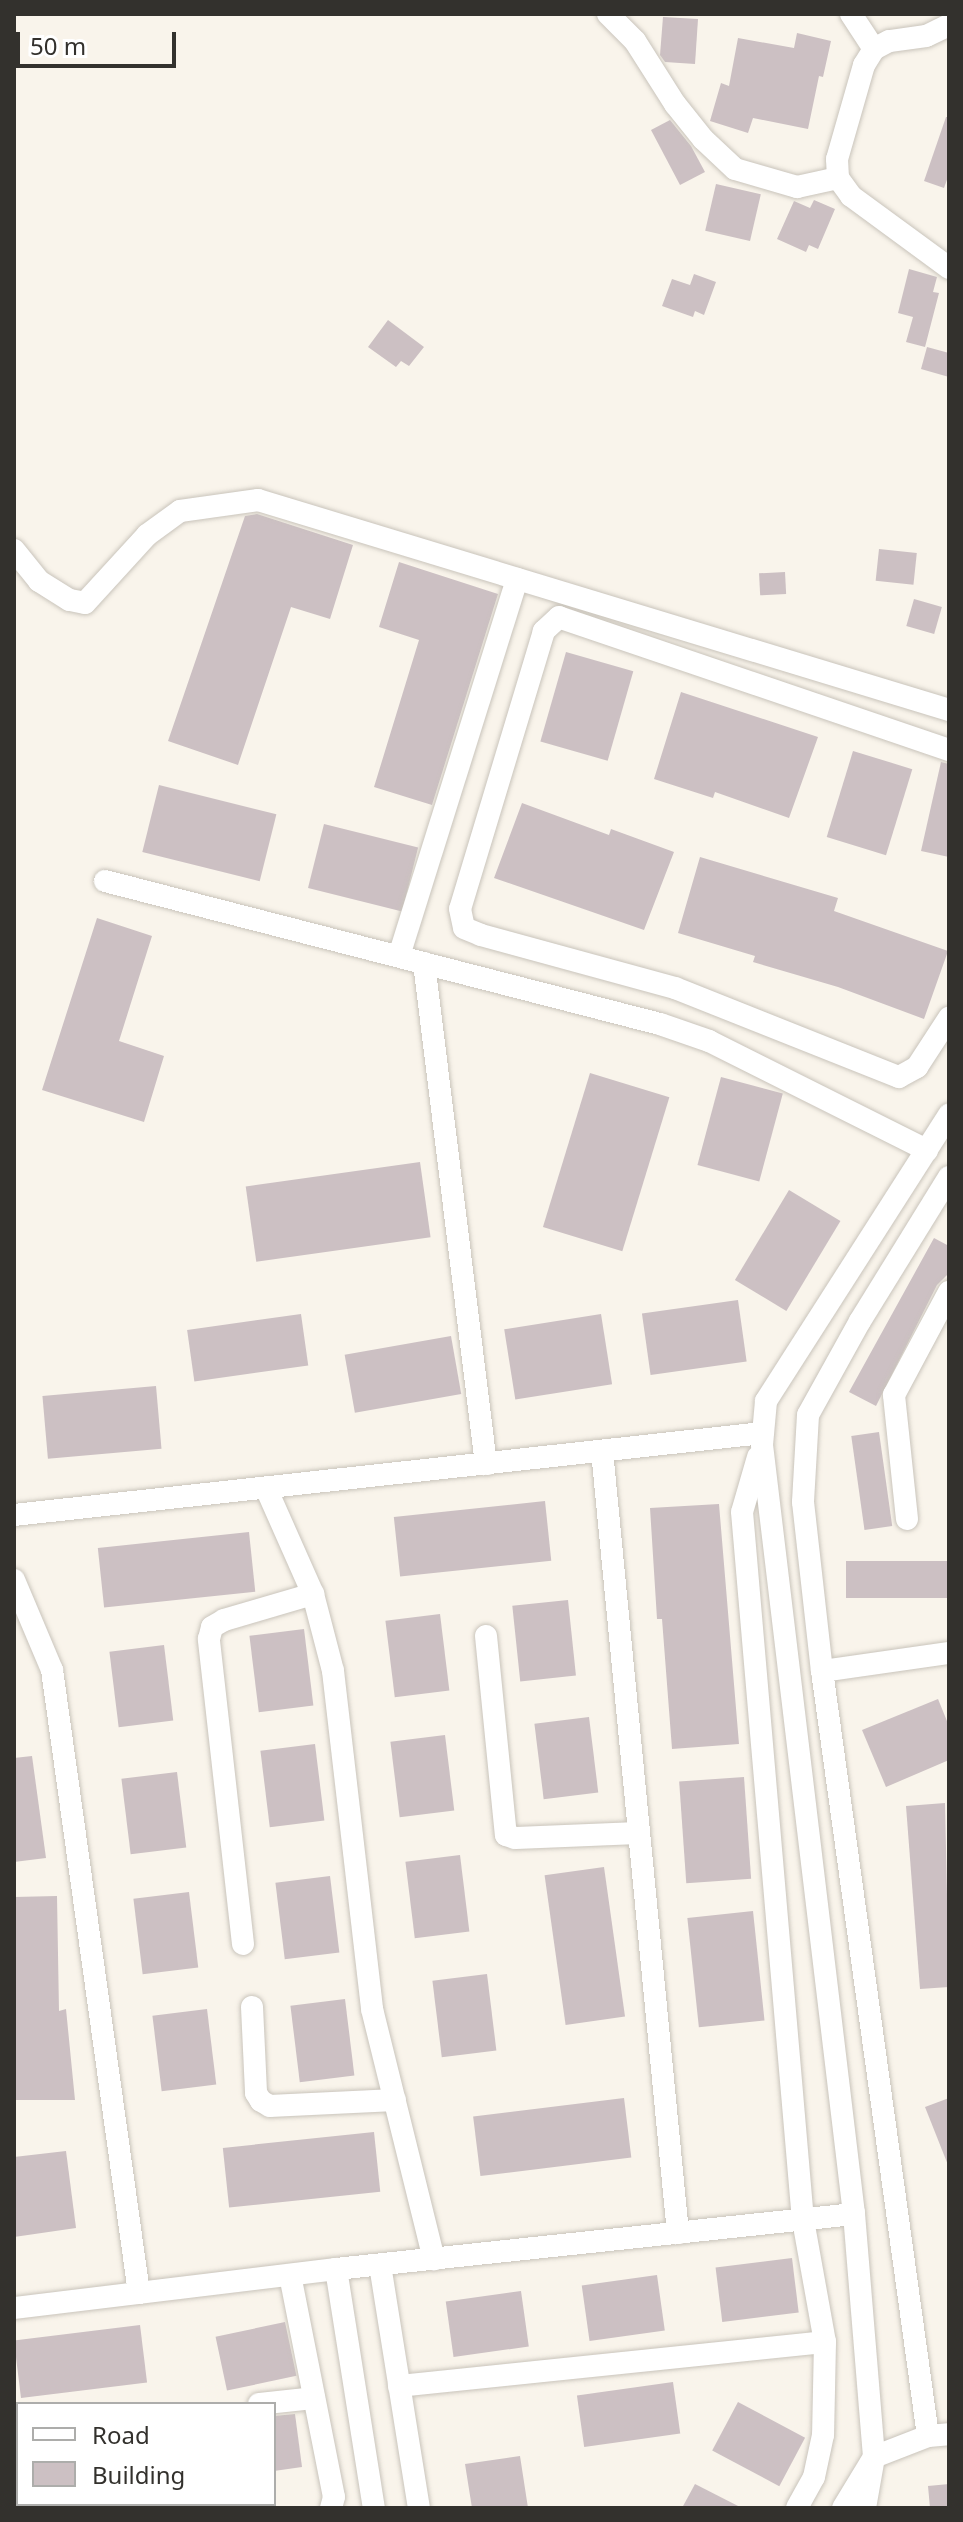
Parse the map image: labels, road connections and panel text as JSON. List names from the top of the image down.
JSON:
{
  "legend": ["Road", "Building"],
  "scale_bar": "50 m"
}
